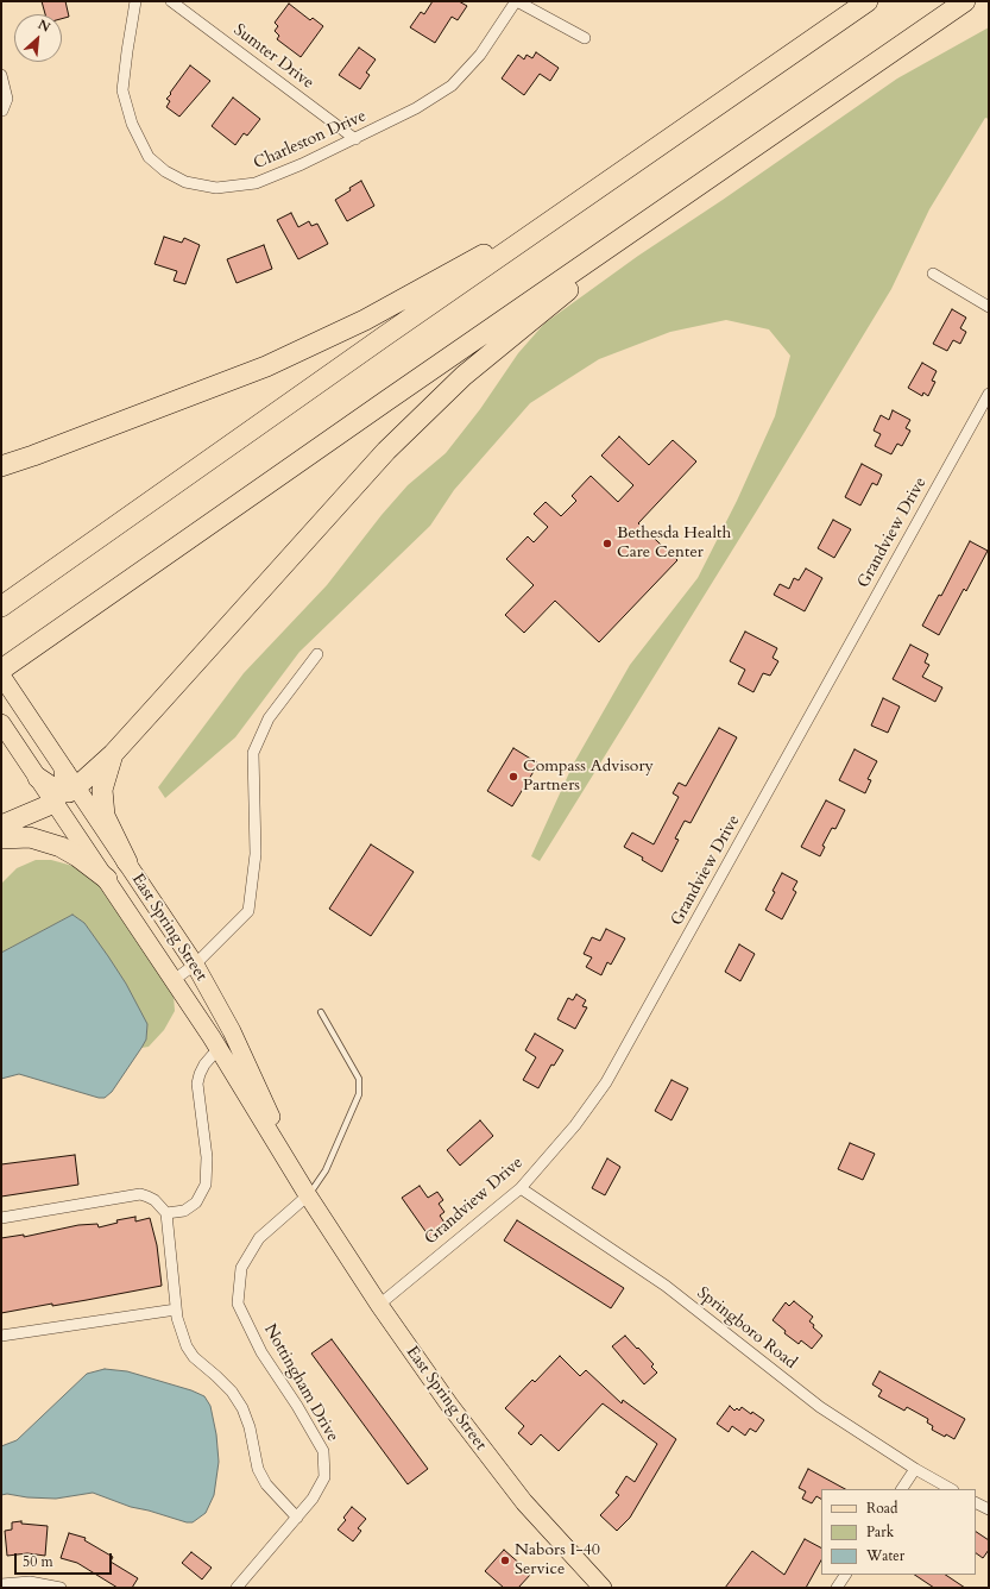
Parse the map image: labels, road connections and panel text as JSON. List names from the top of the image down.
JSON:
{
  "streets": {
    "main road": ["East Spring Street"],
    "street": [
      "Sumter Drive",
      "Charleston Drive",
      "Grandview Drive",
      "Springboro Road",
      "Nottingham Drive"
    ]
  },
  "crossings": [
    ["Sumter Drive", "Charleston Drive"],
    ["Grandview Drive", "East Spring Street"],
    ["Grandview Drive", "Springboro Road"],
    ["East Spring Street", "Nottingham Drive"]
  ],
  "places": ["Bethesda Health Care Center", "Compass Advisory Partners", "Nabors I-40 Service"],
  "legend": ["Road", "Park", "Water"],
  "scale_bar": "50 m",
  "north": "top right"
}
